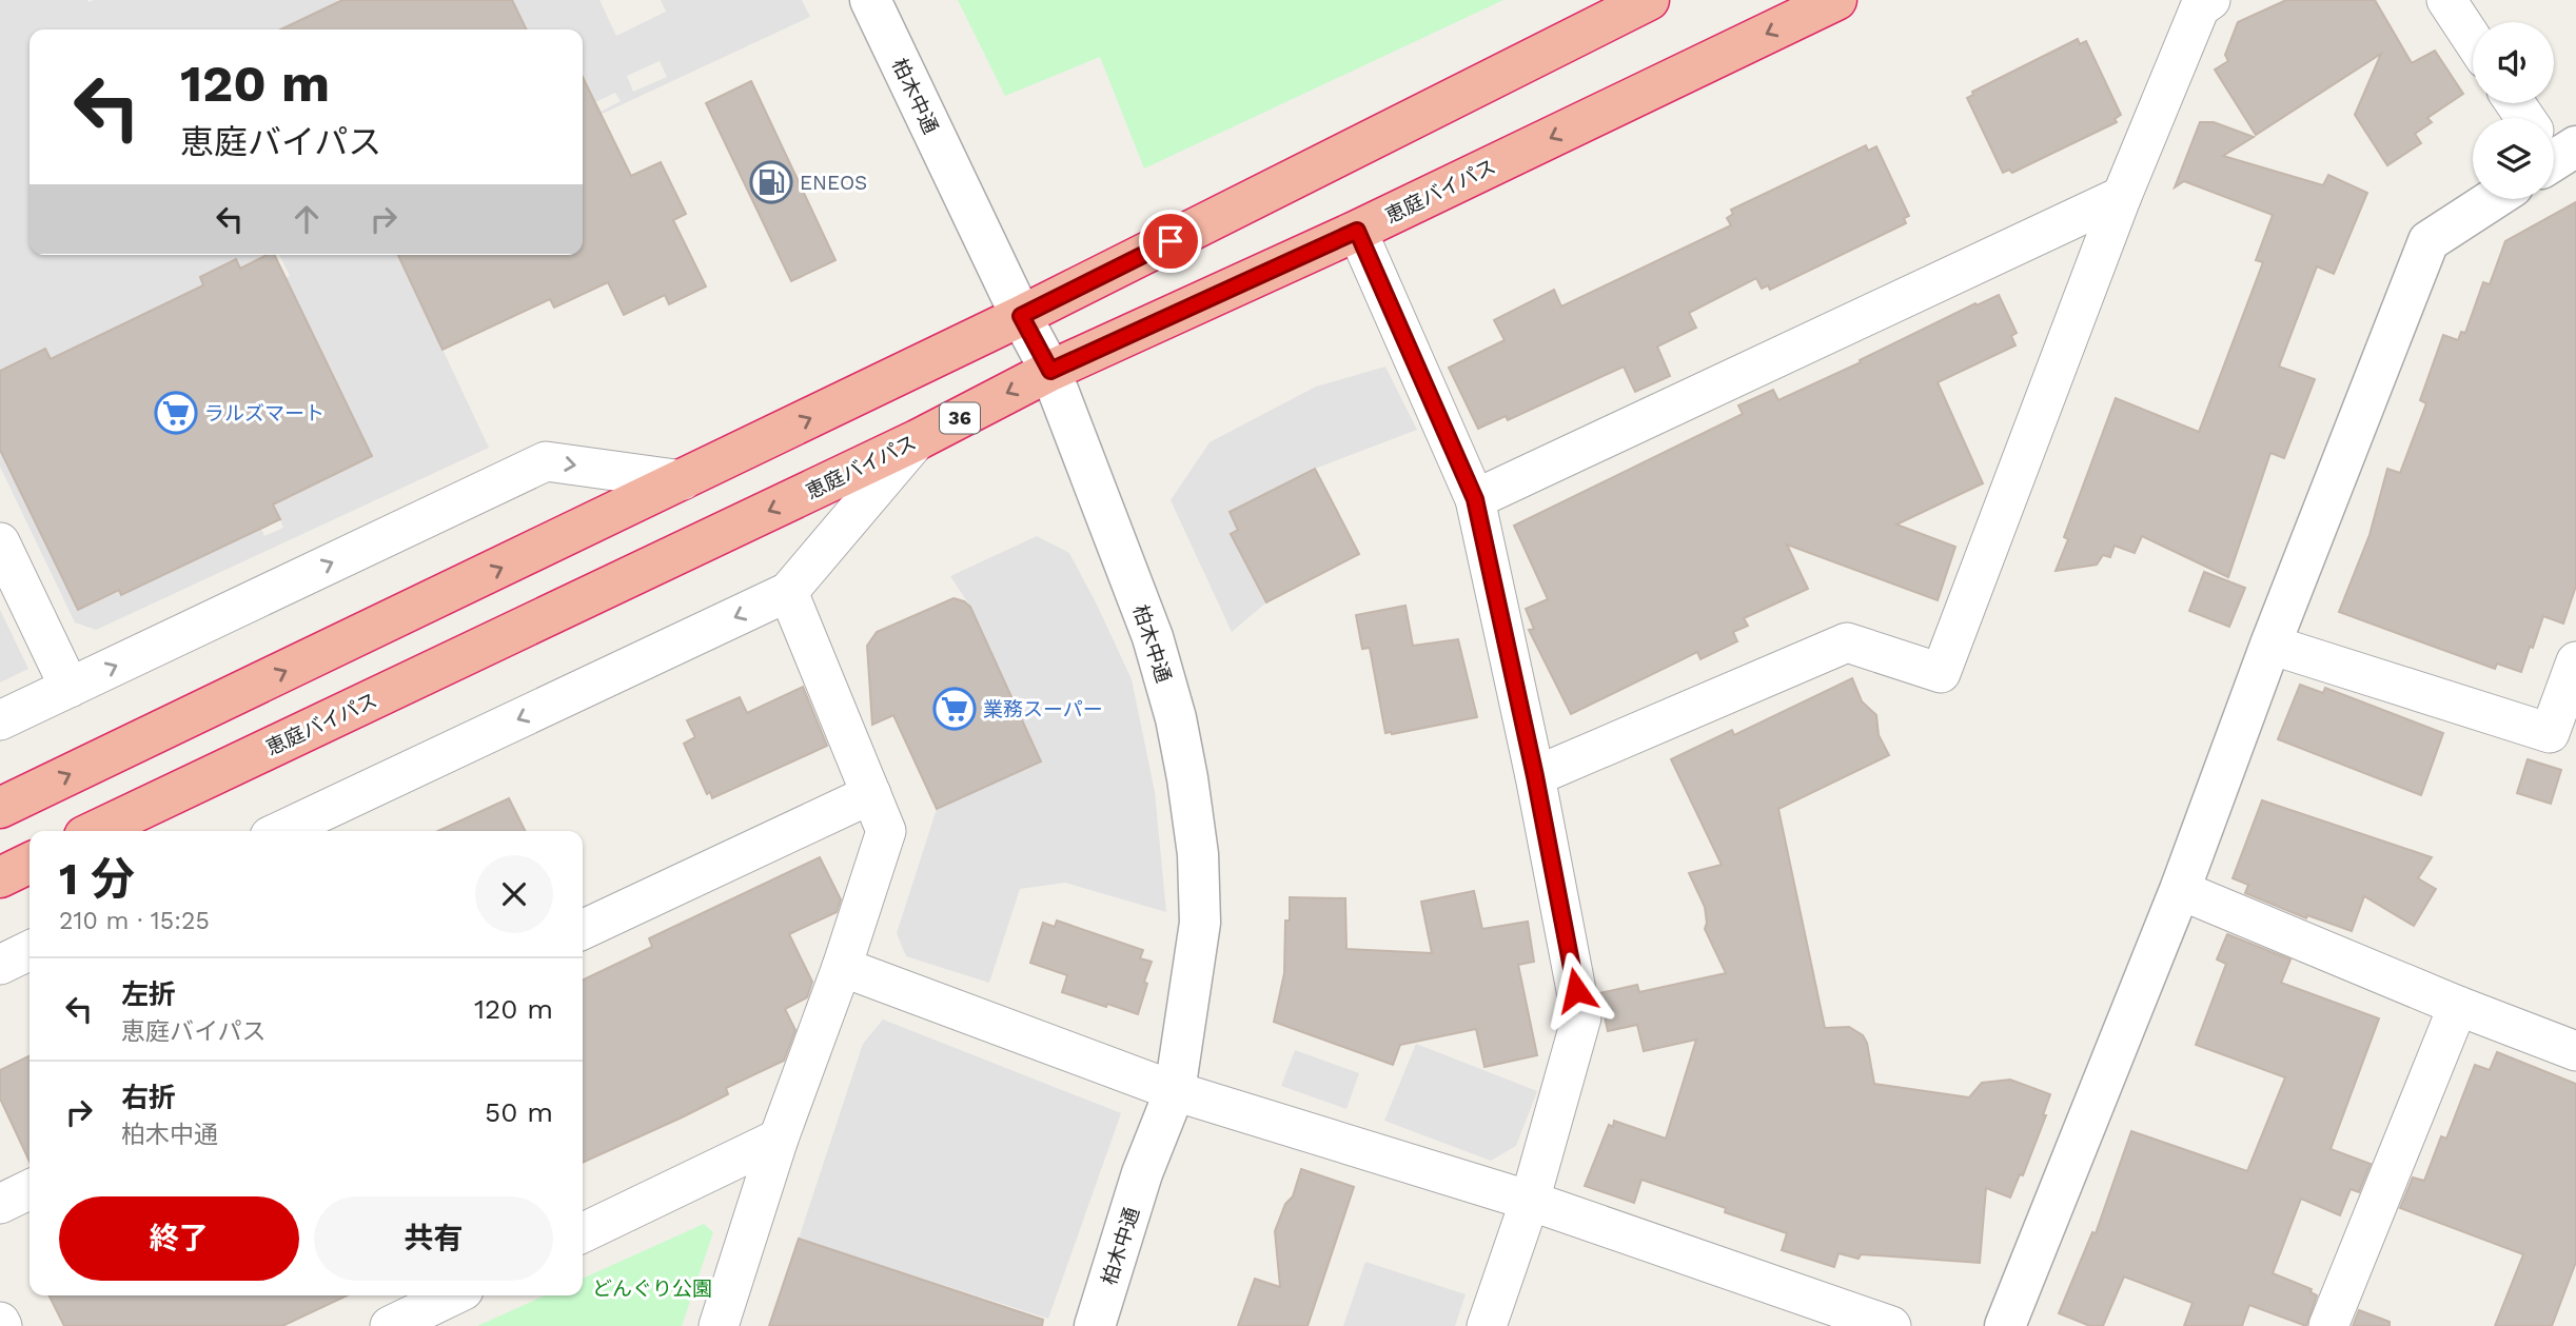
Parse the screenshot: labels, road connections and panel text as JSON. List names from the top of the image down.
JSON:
{
  "streets": {
    "highway": ["恵庭バイパス", "36"],
    "street": ["柏木中通"]
  },
  "crossings": [
    ["柏木中通", "恵庭バイパス"]
  ],
  "parks": ["どんぐり公園"],
  "places": {
    "fuel station": ["ENEOS"],
    "supermarket": ["ラルズマート", "業務スーパー"]
  },
  "page": {
    "turn": ["120 m", "恵庭バイパス"],
    "heading": ["1 分", "210 m · 15:25"],
    "list": [
      {
        "name": "左折",
        "note": "恵庭バイパス",
        "value": "120 m"
      },
      {
        "name": "右折",
        "note": "柏木中通",
        "value": "50 m"
      }
    ],
    "buttons": ["終了", "共有"]
  }
}
